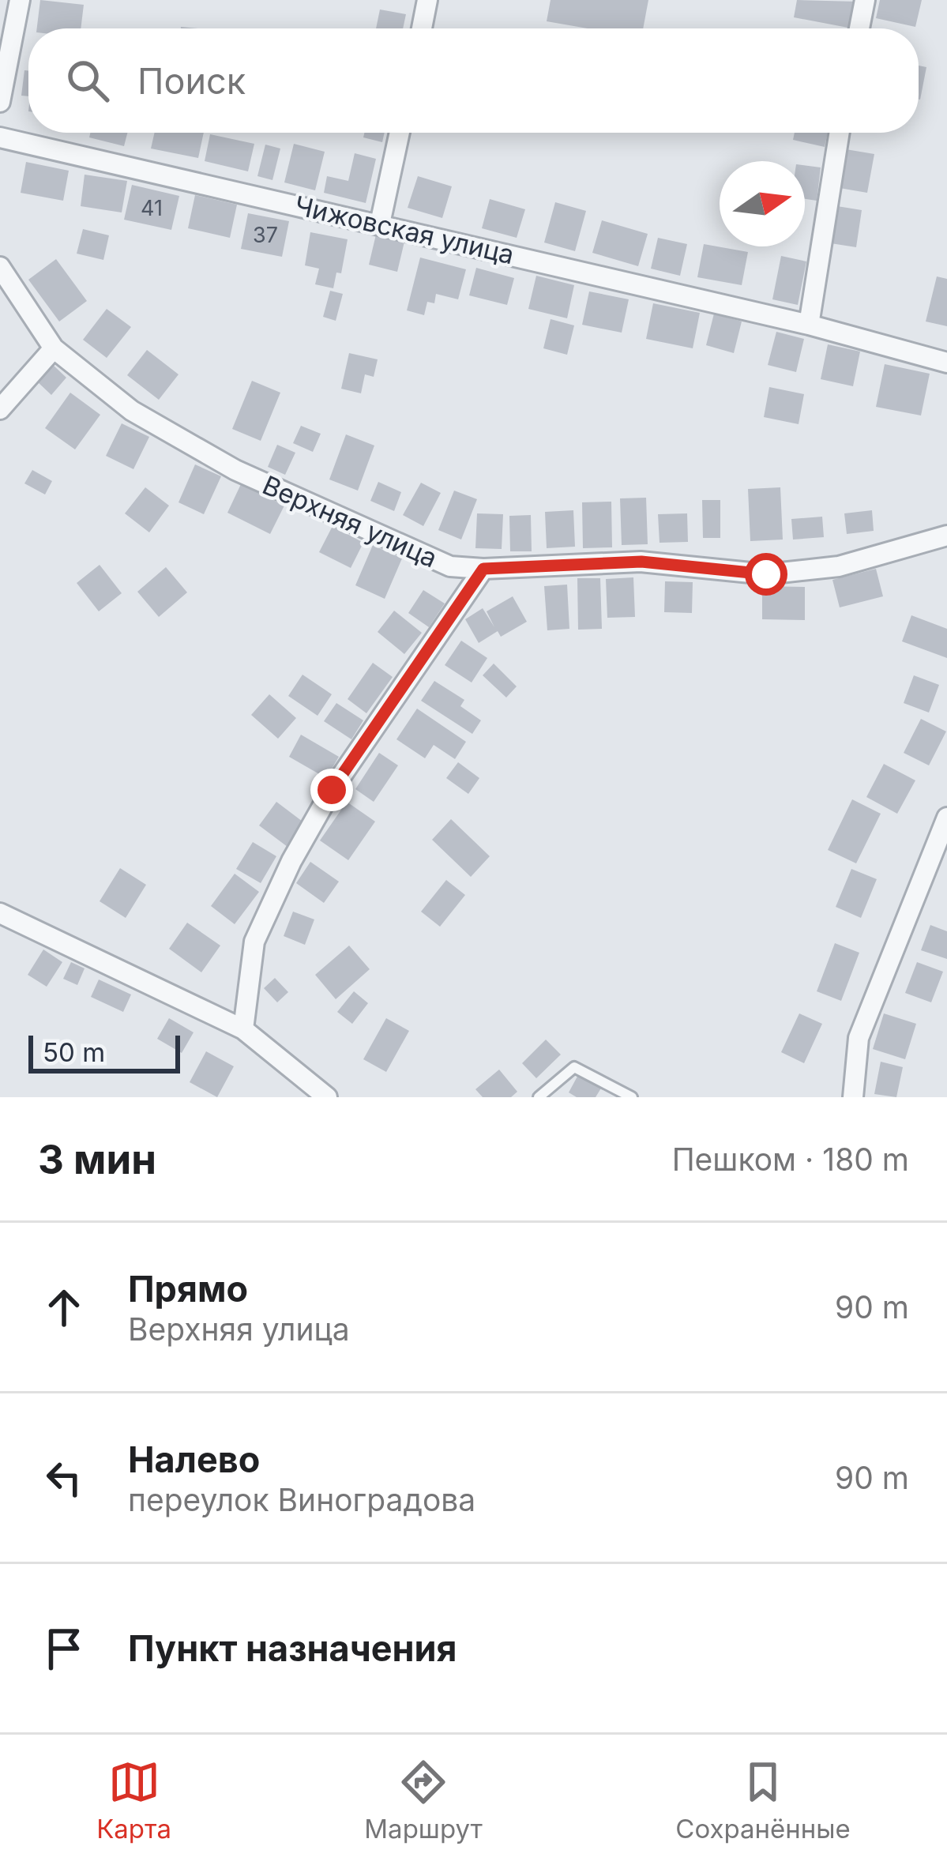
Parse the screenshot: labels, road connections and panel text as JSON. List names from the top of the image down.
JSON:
{
  "streets": {
    "street": ["Чижовская улица", "Верхняя улица"]
  },
  "house_numbers": ["41", "37"],
  "scale_bar": "50 m",
  "north": "right",
  "page": {
    "search": "Поиск",
    "scale": "50 m",
    "heading": ["3 мин", "Пешком · 180 m"],
    "list": [
      ["Прямо", "Верхняя улица", "90 m"],
      ["Налево", "переулок Виноградова", "90 m"],
      "Пункт назначения"
    ],
    "nav": ["Карта", "Маршрут", "Сохранённые"]
  }
}
